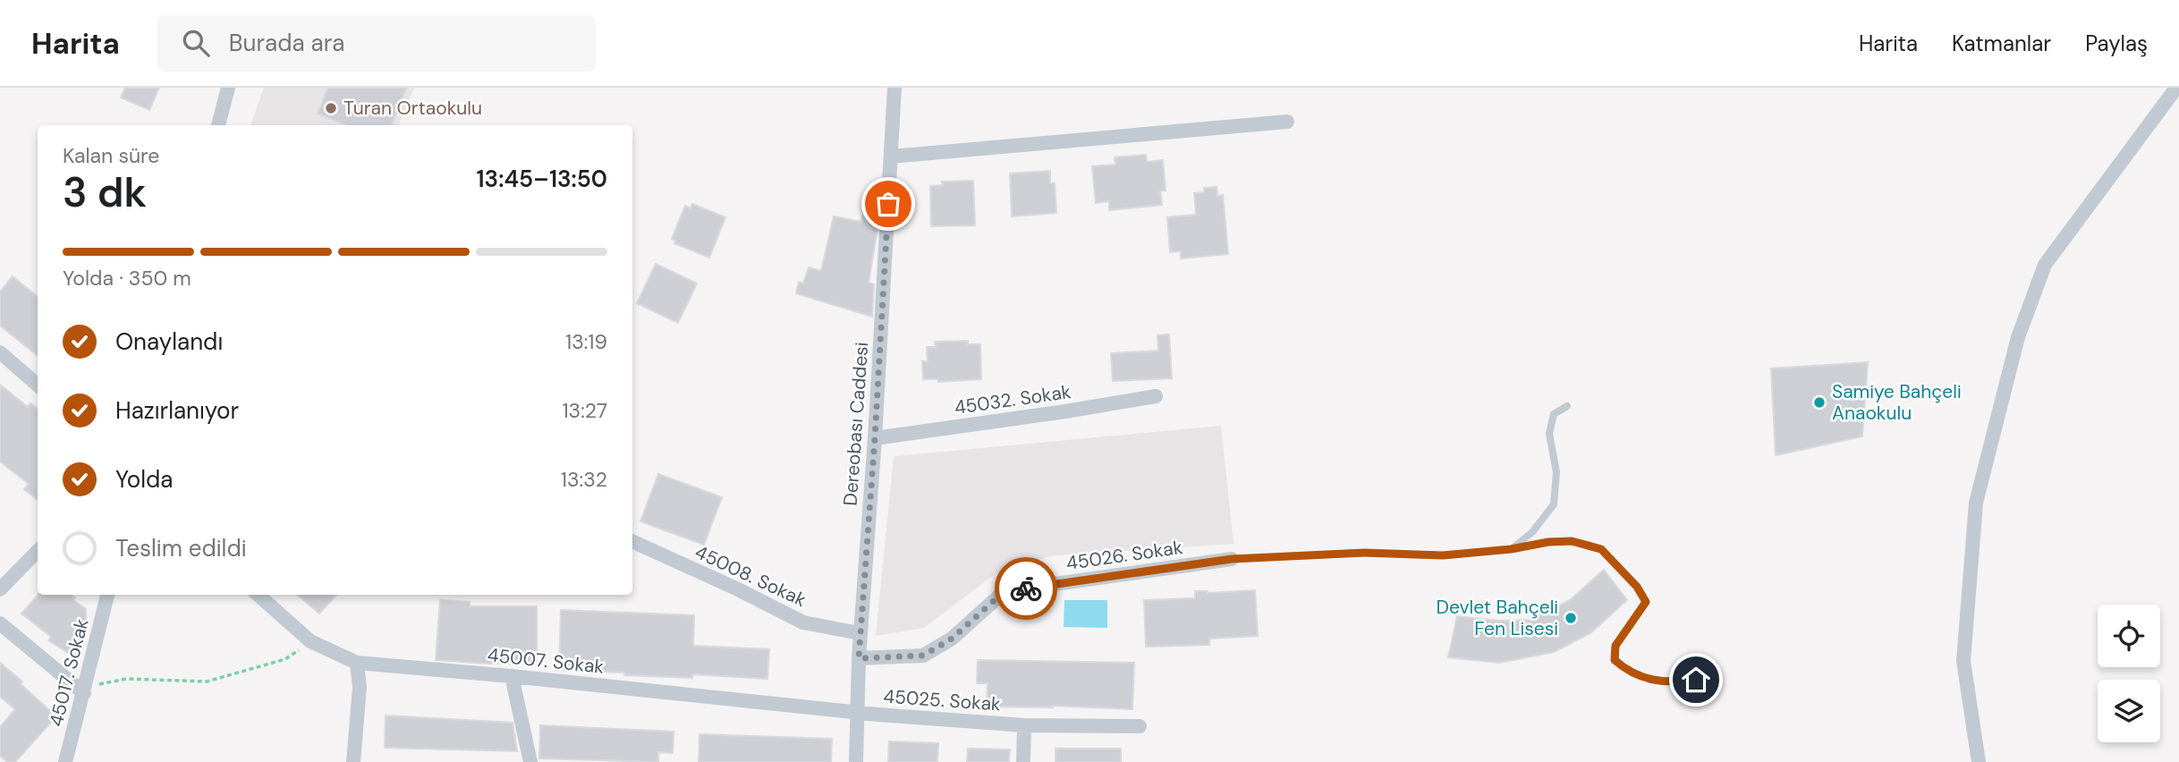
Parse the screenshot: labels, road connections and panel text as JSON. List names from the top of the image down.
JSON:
{
  "streets": {
    "street": [
      "45032. Sokak",
      "Dereobası Caddesi",
      "45026. Sokak",
      "45008. Sokak",
      "45007. Sokak",
      "45017. Sokak",
      "45025. Sokak"
    ]
  },
  "crossings": [
    ["45032. Sokak", "Dereobası Caddesi"],
    ["Dereobası Caddesi", "45026. Sokak"],
    ["Dereobası Caddesi", "45008. Sokak"],
    ["Dereobası Caddesi", "45007. Sokak"],
    ["Dereobası Caddesi", "45025. Sokak"],
    ["45007. Sokak", "45025. Sokak"]
  ],
  "places": ["Turan Ortaokulu", "Samiye Bahçeli Anaokulu", "Devlet Bahçeli Fen Lisesi"],
  "page": {
    "header": "Harita",
    "search": "Burada ara",
    "nav": ["Harita", "Katmanlar", "Paylaş"],
    "heading": ["3 dk", "Kalan süre", "13:45–13:50"],
    "bar": "Yolda · 350 m",
    "list": [
      ["Onaylandı", "13:19"],
      ["Hazırlanıyor", "13:27"],
      ["Yolda", "13:32"],
      "Teslim edildi"
    ]
  }
}
